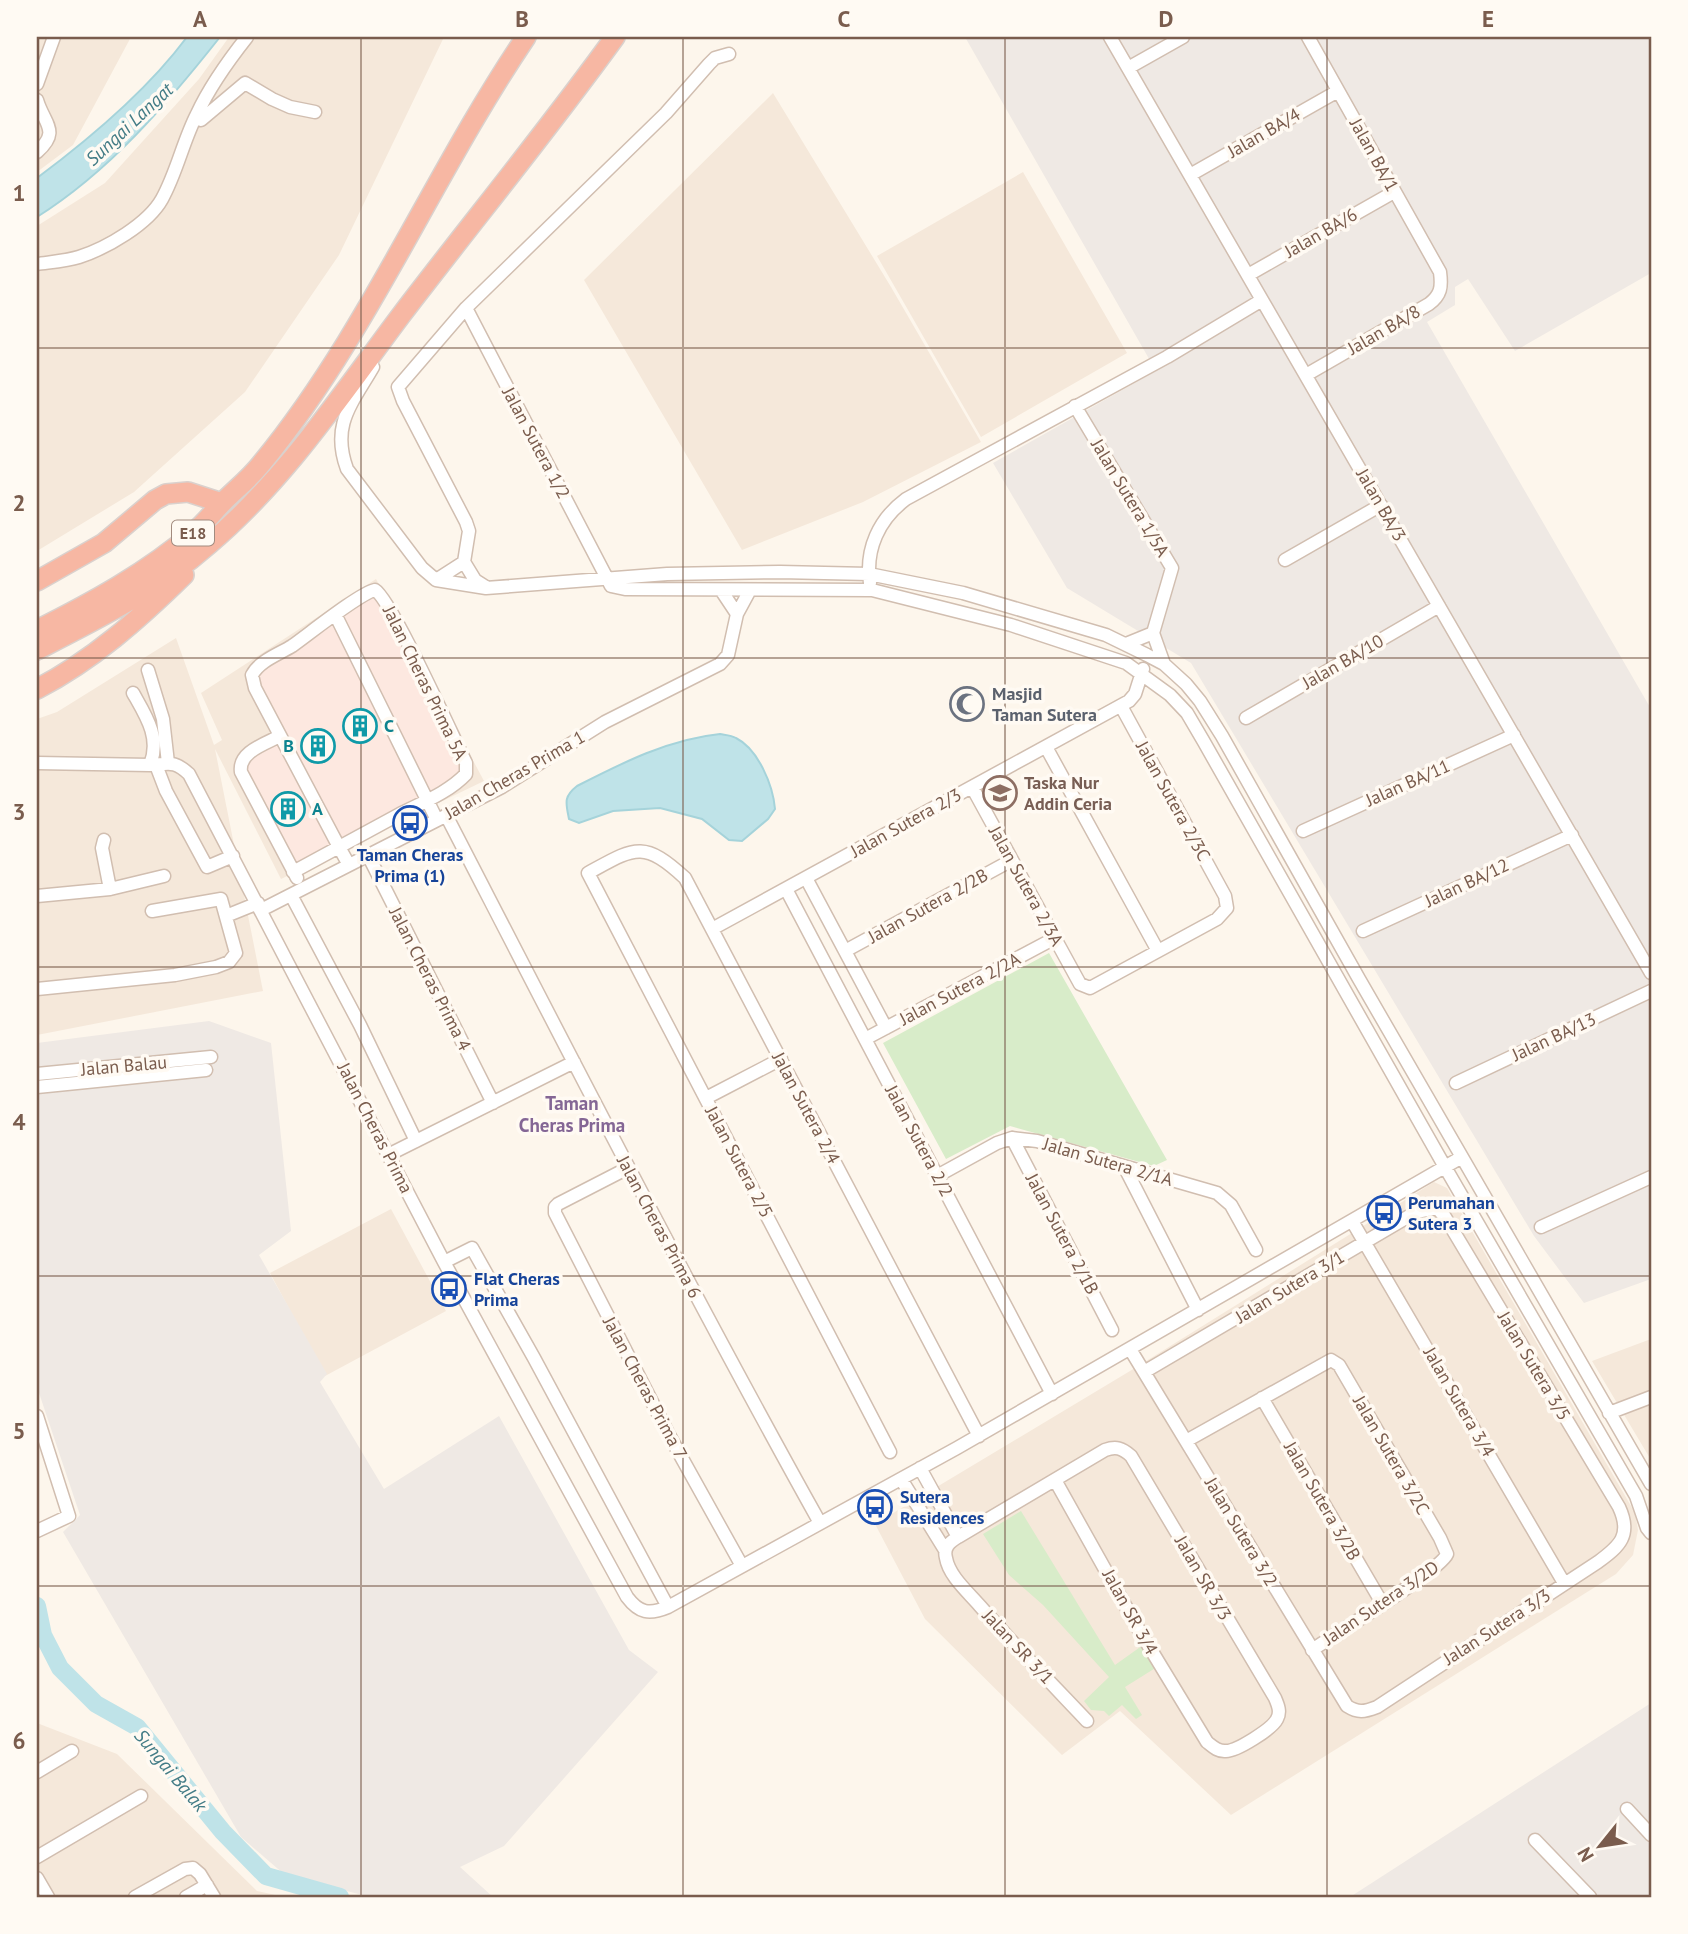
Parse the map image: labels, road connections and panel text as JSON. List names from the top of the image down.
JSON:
{
  "streets": {
    "highway": ["E18"],
    "street": [
      "Jalan BA/4",
      "Jalan BA/1",
      "Jalan BA/6",
      "Jalan BA/8",
      "Jalan Sutera 1/2",
      "Jalan Sutera 1/5A",
      "Jalan BA/3",
      "Jalan BA/10",
      "Jalan Cheras Prima 5A",
      "Jalan Cheras Prima 1",
      "Jalan BA/11",
      "Jalan Sutera 2/3C",
      "Jalan Sutera 2/3",
      "Jalan BA/12",
      "Jalan Sutera 2/3A",
      "Jalan Sutera 2/2B",
      "Jalan Cheras Prima 4",
      "Jalan Sutera 2/2A",
      "Jalan BA/13",
      "Jalan Balau",
      "Jalan Sutera 2/4",
      "Jalan Cheras Prima",
      "Jalan Sutera 2/2",
      "Jalan Sutera 2/5",
      "Jalan Sutera 2/1A",
      "Jalan Cheras Prima 6",
      "Jalan Sutera 2/1B",
      "Jalan Sutera 3/1",
      "Jalan Sutera 3/5",
      "Jalan Cheras Prima 7",
      "Jalan Sutera 3/4",
      "Jalan Sutera 3/2C",
      "Jalan Sutera 3/2B",
      "Jalan Sutera 3/2",
      "Jalan SR 3/3",
      "Jalan Sutera 3/2D",
      "Jalan SR 3/4",
      "Jalan Sutera 3/3",
      "Jalan SR 3/1"
    ]
  },
  "crossings": [
    ["Jalan BA/4", "Jalan BA/1"],
    ["Jalan BA/4", "Jalan BA/3"],
    ["Jalan BA/1", "Jalan BA/6"],
    ["Jalan BA/1", "Jalan BA/8"],
    ["Jalan BA/6", "Jalan BA/3"],
    ["Jalan BA/8", "Jalan BA/3"],
    ["Jalan BA/3", "Jalan BA/10"],
    ["Jalan BA/3", "Jalan BA/11"],
    ["Jalan BA/3", "Jalan BA/12"],
    ["Jalan Cheras Prima 5A", "Jalan Cheras Prima 6"],
    ["Jalan Cheras Prima 1", "Jalan Cheras Prima 4"],
    ["Jalan Cheras Prima 1", "Jalan Cheras Prima"],
    ["Jalan Cheras Prima 1", "Jalan Cheras Prima 6"],
    ["Jalan Sutera 2/3C", "Jalan Sutera 2/3"],
    ["Jalan Sutera 2/3C", "Jalan Sutera 2/3A"],
    ["Jalan Sutera 2/3", "Jalan Sutera 2/3A"],
    ["Jalan Sutera 2/3", "Jalan Sutera 2/4"],
    ["Jalan Sutera 2/3", "Jalan Sutera 2/2"],
    ["Jalan Sutera 2/3A", "Jalan Sutera 2/2B"],
    ["Jalan Sutera 2/3A", "Jalan Sutera 2/2A"],
    ["Jalan Sutera 2/2A", "Jalan Sutera 2/2"],
    ["Jalan Sutera 2/4", "Jalan Sutera 2/5"],
    ["Jalan Sutera 2/1A", "Jalan Sutera 2/1B"],
    ["Jalan Cheras Prima 6", "Jalan Cheras Prima 7"],
    ["Jalan Sutera 3/1", "Jalan Sutera 3/5"],
    ["Jalan Sutera 3/1", "Jalan Sutera 3/4"],
    ["Jalan Sutera 3/1", "Jalan Sutera 3/2"],
    ["Jalan Sutera 3/5", "Jalan Sutera 3/3"],
    ["Jalan Sutera 3/4", "Jalan Sutera 3/3"],
    ["Jalan Sutera 3/2C", "Jalan Sutera 3/2B"],
    ["Jalan Sutera 3/2C", "Jalan Sutera 3/2D"],
    ["Jalan Sutera 3/2B", "Jalan Sutera 3/2D"],
    ["Jalan Sutera 3/2", "Jalan Sutera 3/2D"],
    ["Jalan Sutera 3/2", "Jalan Sutera 3/3"],
    ["Jalan SR 3/3", "Jalan SR 3/4"]
  ],
  "districts": ["Taman Cheras Prima"],
  "water": ["Sungai Langat", "Sungai Balak"],
  "places": {
    "mosque": ["Masjid Taman Sutera"],
    "building": ["C", "B", "A"],
    "school or university": ["Taska Nur Addin Ceria"],
    "bus stop": [
      "Taman Cheras Prima (1)",
      "Perumahan Sutera 3",
      "Flat Cheras Prima",
      "Sutera Residences"
    ]
  },
  "north": "bottom left",
  "grid": {
    "columns": [
      "A",
      "B",
      "C",
      "D",
      "E"
    ],
    "rows": [
      "1",
      "2",
      "3",
      "4",
      "5",
      "6"
    ]
  }
}
